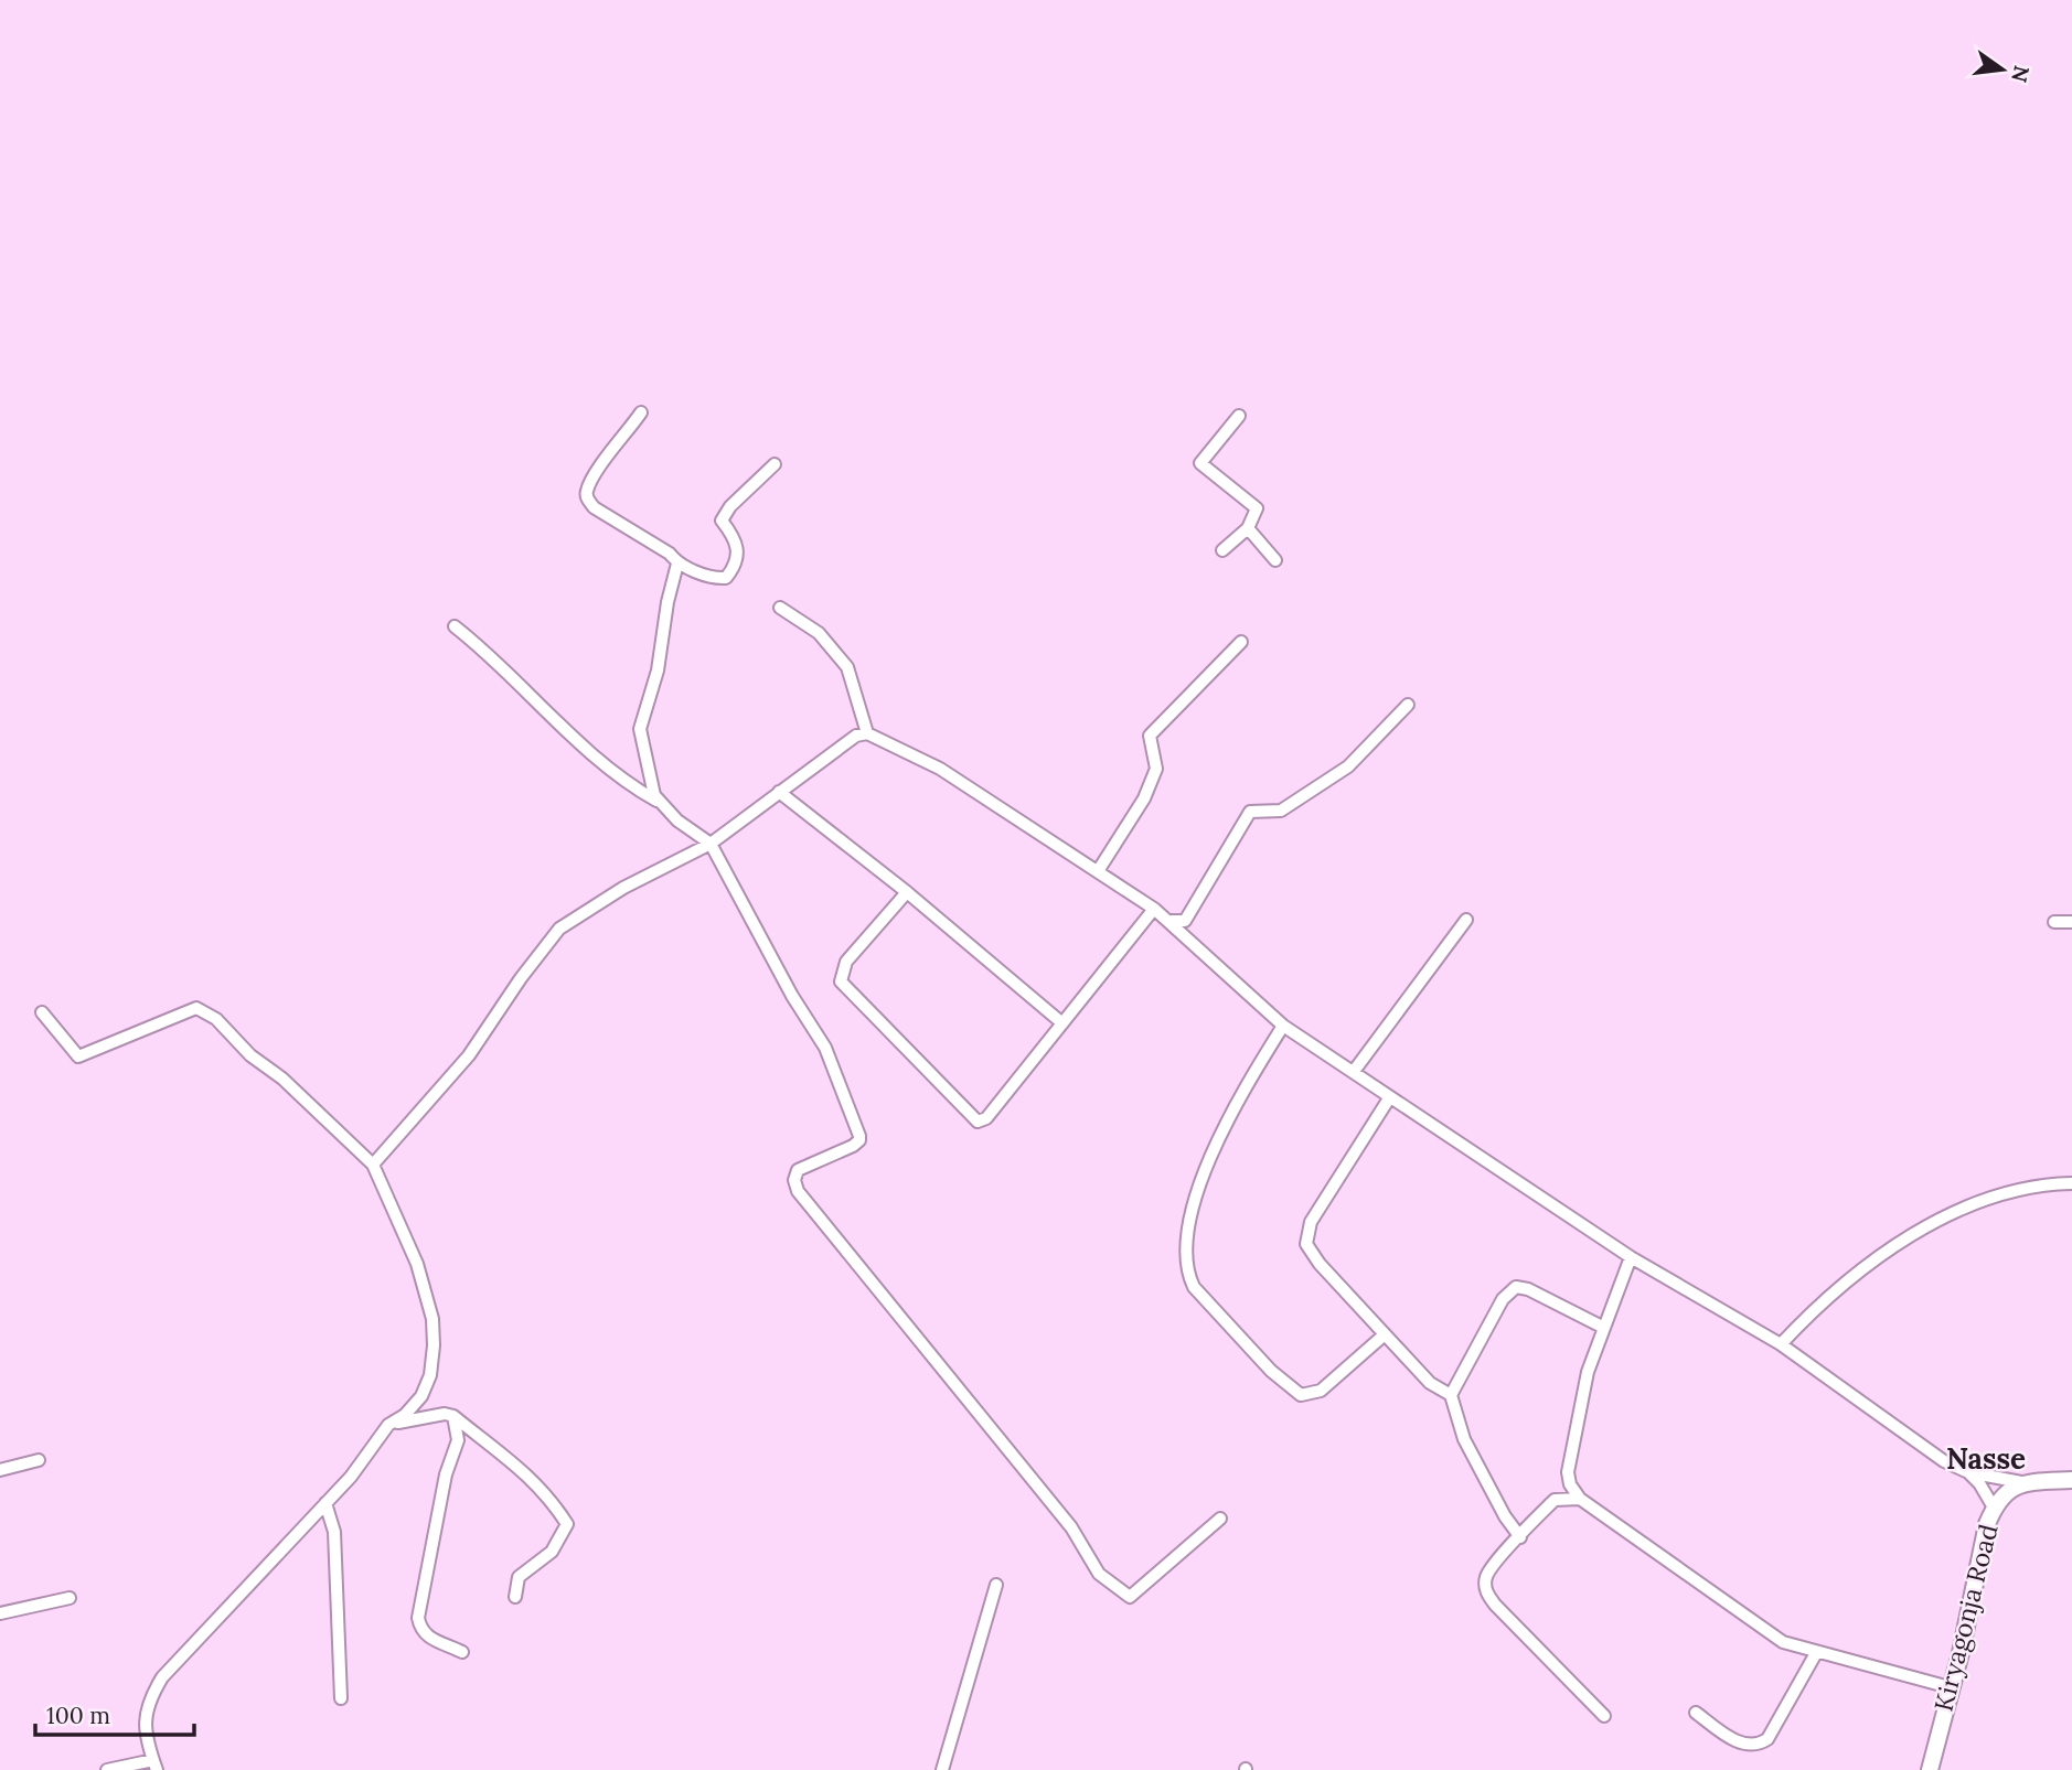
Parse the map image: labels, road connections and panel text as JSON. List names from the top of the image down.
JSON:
{
  "streets": {
    "street": ["Kiryagonja Road"]
  },
  "districts": ["Nasse"],
  "scale_bar": "100 m",
  "north": "right"
}
